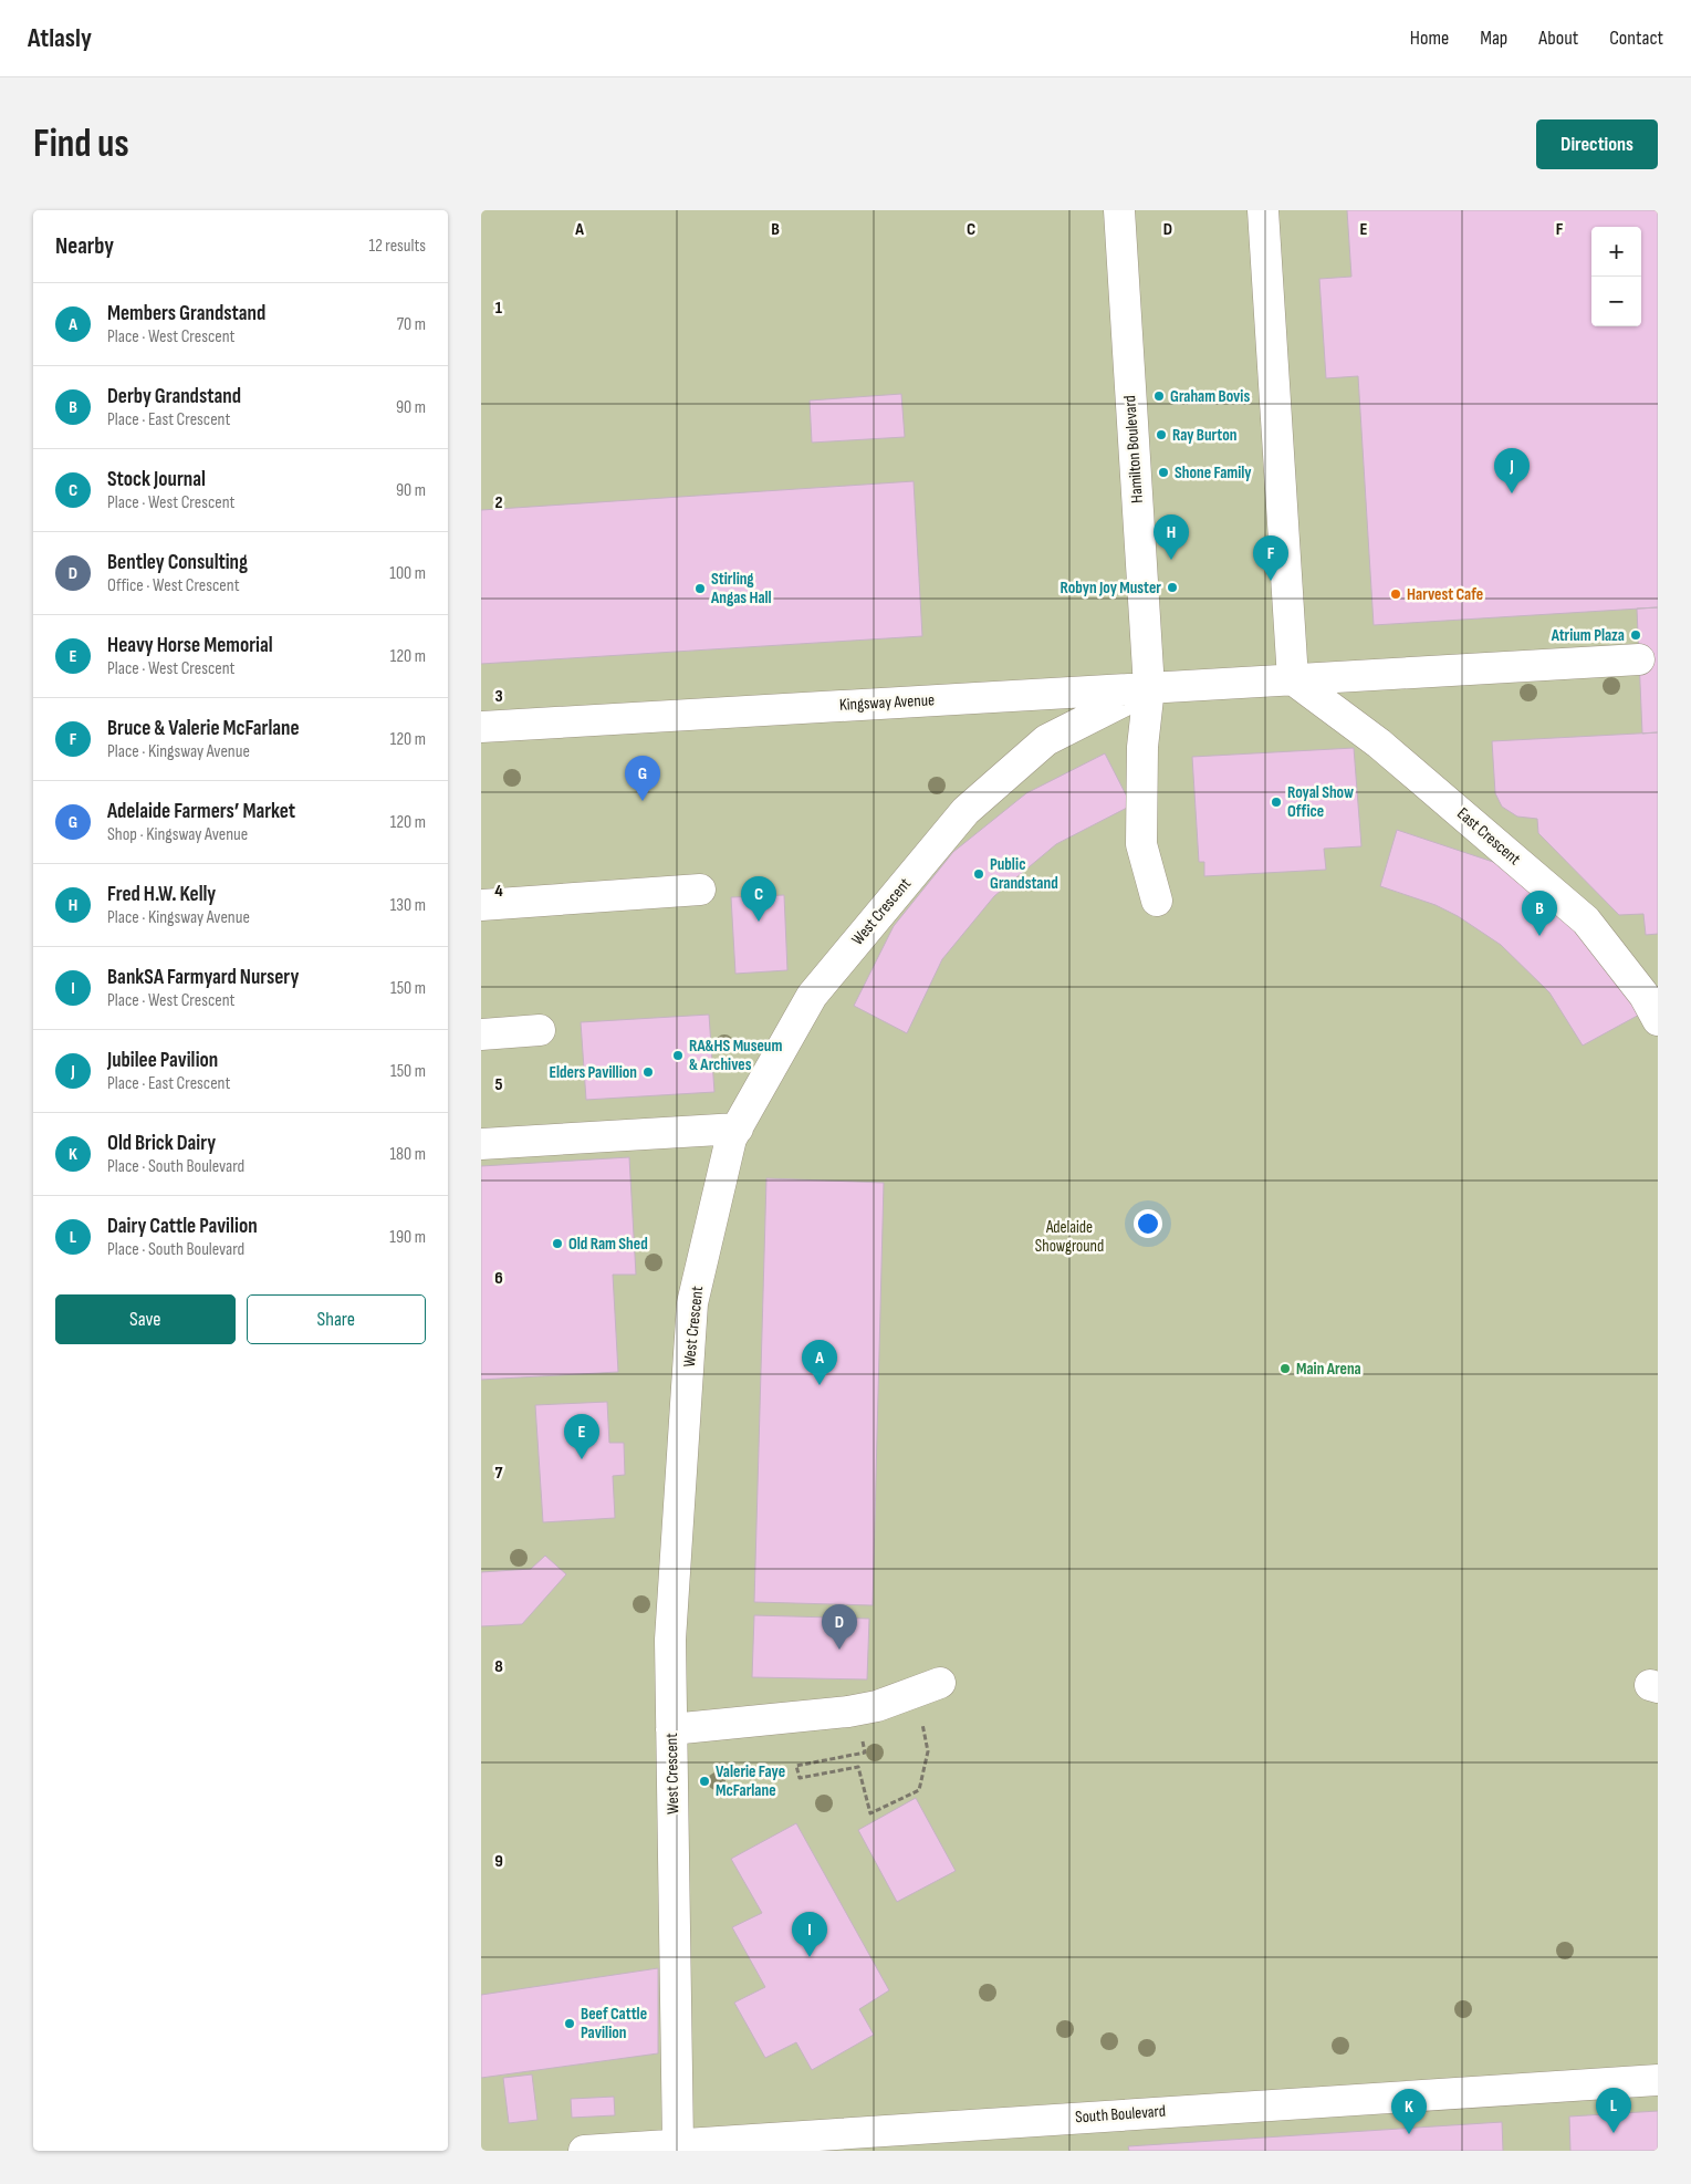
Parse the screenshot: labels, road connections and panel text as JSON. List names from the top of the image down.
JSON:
{
  "streets": {
    "street": [
      "Hamilton Boulevard",
      "Kingsway Avenue",
      "East Crescent",
      "West Crescent",
      "South Boulevard"
    ]
  },
  "crossings": [
    ["Hamilton Boulevard", "Kingsway Avenue"],
    ["Hamilton Boulevard", "West Crescent"],
    ["Kingsway Avenue", "East Crescent"],
    ["Kingsway Avenue", "West Crescent"],
    ["West Crescent", "South Boulevard"]
  ],
  "parks": ["Adelaide Showground"],
  "places": [
    "Graham Bovis",
    "Ray Burton",
    "Shone Family",
    "Robyn Joy Muster",
    "Stirling Angas Hall",
    "Harvest Cafe",
    "Atrium Plaza",
    "Royal Show Office",
    "Public Grandstand",
    "RA&HS Museum & Archives",
    "Elders Pavillion",
    "Old Ram Shed",
    "Main Arena",
    "Valerie Faye McFarlane",
    "Beef Cattle Pavilion"
  ],
  "page": {
    "header": "Atlasly",
    "nav": [
      "Home",
      "Map",
      "About",
      "Contact"
    ],
    "buttons": [
      "Directions",
      ["Save", "Share"]
    ],
    "title": "Find us",
    "heading": ["Nearby", "12 results"],
    "map_buttons": ["+", "−"],
    "list": [
      {
        "mark": "A",
        "name": "Members Grandstand",
        "note": "Place · West Crescent",
        "value": "70 m"
      },
      {
        "mark": "B",
        "name": "Derby Grandstand",
        "note": "Place · East Crescent",
        "value": "90 m"
      },
      {
        "mark": "C",
        "name": "Stock Journal",
        "note": "Place · West Crescent",
        "value": "90 m"
      },
      {
        "mark": "D",
        "name": "Bentley Consulting",
        "note": "Office · West Crescent",
        "value": "100 m"
      },
      {
        "mark": "E",
        "name": "Heavy Horse Memorial",
        "note": "Place · West Crescent",
        "value": "120 m"
      },
      {
        "mark": "F",
        "name": "Bruce & Valerie McFarlane",
        "note": "Place · Kingsway Avenue",
        "value": "120 m"
      },
      {
        "mark": "G",
        "name": "Adelaide Farmers’ Market",
        "note": "Shop · Kingsway Avenue",
        "value": "120 m"
      },
      {
        "mark": "H",
        "name": "Fred H.W. Kelly",
        "note": "Place · Kingsway Avenue",
        "value": "130 m"
      },
      {
        "mark": "I",
        "name": "BankSA Farmyard Nursery",
        "note": "Place · West Crescent",
        "value": "150 m"
      },
      {
        "mark": "J",
        "name": "Jubilee Pavilion",
        "note": "Place · East Crescent",
        "value": "150 m"
      },
      {
        "mark": "K",
        "name": "Old Brick Dairy",
        "note": "Place · South Boulevard",
        "value": "180 m"
      },
      {
        "mark": "L",
        "name": "Dairy Cattle Pavilion",
        "note": "Place · South Boulevard",
        "value": "190 m"
      }
    ],
    "pins": [
      "J",
      "H",
      "F",
      "G",
      "C",
      "B",
      "A",
      "E",
      "D",
      "I",
      "L",
      "K"
    ]
  },
  "grid": {
    "columns": [
      "A",
      "B",
      "C",
      "D",
      "E",
      "F"
    ],
    "rows": [
      "1",
      "2",
      "3",
      "4",
      "5",
      "6",
      "7",
      "8",
      "9"
    ]
  }
}
